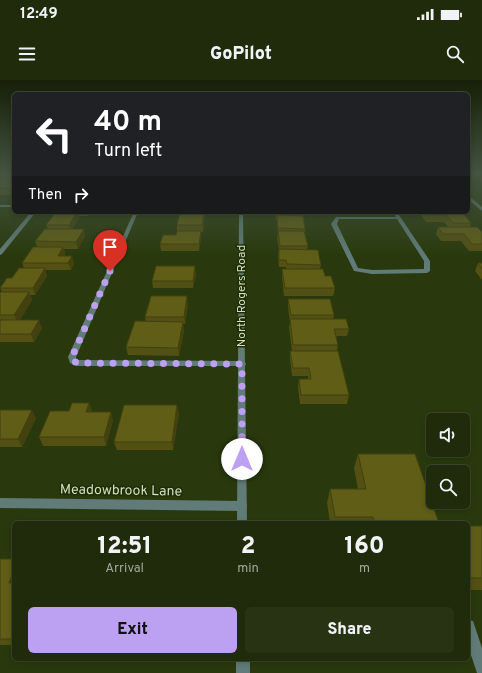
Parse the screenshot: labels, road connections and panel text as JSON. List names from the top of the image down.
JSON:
{
  "streets": {
    "street": ["North Rogers Road", "Meadowbrook Lane"]
  },
  "crossings": [
    ["North Rogers Road", "Meadowbrook Lane"]
  ],
  "page": {
    "status": "12:49",
    "header": "GoPilot",
    "turn": ["40 m", "Turn left"],
    "then": "Then",
    "eta": [
      "12:51",
      "Arrival",
      "2",
      "min",
      "160",
      "m"
    ],
    "buttons": ["Exit", "Share"]
  }
}
